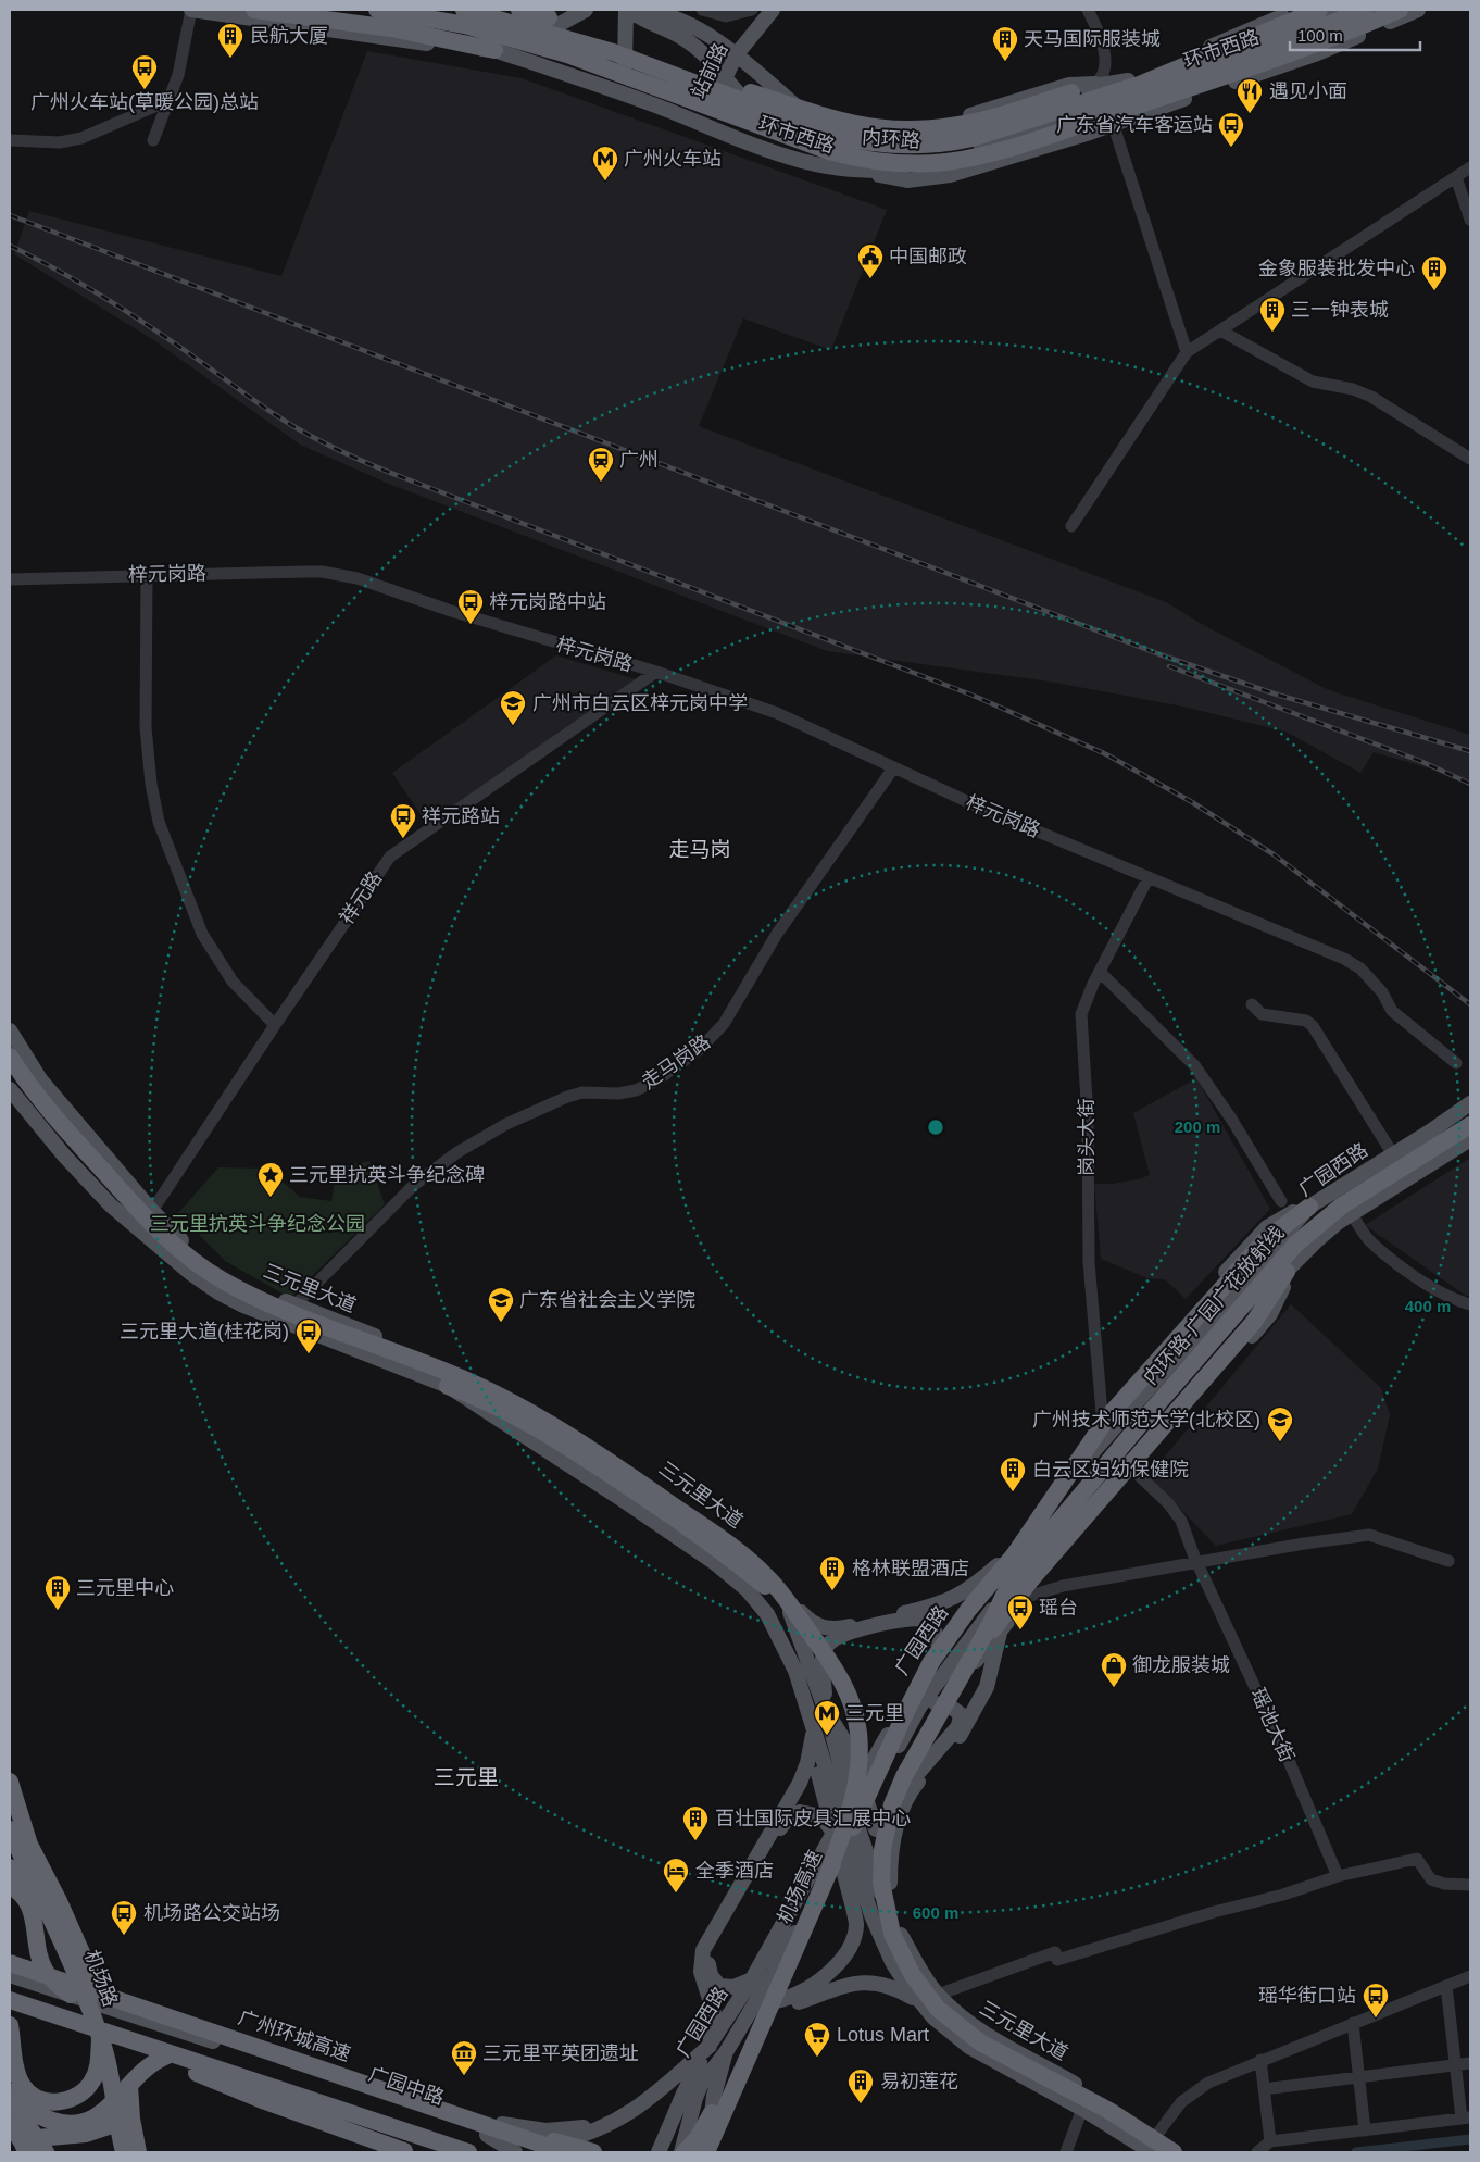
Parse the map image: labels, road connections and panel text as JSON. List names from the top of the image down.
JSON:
{
  "streets": {
    "highway": [
      "内环路",
      "内环路-广园广花放射线",
      "机场高速",
      "机场路",
      "广州环城高速"
    ],
    "main road": [
      "环市西路",
      "站前路",
      "广园西路",
      "三元里大道",
      "广园中路"
    ],
    "street": [
      "梓元岗路",
      "祥元路",
      "走马岗路",
      "岗头大街",
      "瑶池大街"
    ]
  },
  "crossings": [
    ["环市西路", "站前路"],
    ["环市西路", "内环路"],
    ["梓元岗路", "祥元路"],
    ["梓元岗路", "走马岗路"],
    ["梓元岗路", "岗头大街"],
    ["祥元路", "三元里大道"],
    ["走马岗路", "三元里大道"],
    ["广园西路", "三元里大道"],
    ["广园西路", "内环路-广园广花放射线"],
    ["广园西路", "瑶池大街"],
    ["广园西路", "机场高速"],
    ["广园西路", "广园中路"]
  ],
  "districts": ["走马岗", "三元里"],
  "parks": ["三元里抗英斗争纪念公园"],
  "places": {
    "building": [
      "民航大厦",
      "天马国际服装城",
      "金象服装批发中心",
      "三一钟表城",
      "白云区妇幼保健院",
      "格林联盟酒店",
      "三元里中心",
      "百壮国际皮具汇展中心",
      "易初莲花"
    ],
    "bus stop": [
      "广州火车站(草暖公园)总站",
      "广东省汽车客运站",
      "梓元岗路中站",
      "祥元路站",
      "三元里大道(桂花岗)",
      "瑶台",
      "机场路公交站场",
      "瑶华街口站"
    ],
    "restaurant": ["遇见小面"],
    "metro station": ["广州火车站", "三元里"],
    "public building": ["中国邮政"],
    "station": ["广州"],
    "school or university": ["广州市白云区梓元岗中学", "广东省社会主义学院", "广州技术师范大学(北校区)"],
    "place": ["三元里抗英斗争纪念碑"],
    "shop": ["御龙服装城"],
    "hotel": ["全季酒店"],
    "supermarket": ["Lotus Mart"],
    "museum": ["三元里平英团遗址"]
  },
  "scale_bar": "100 m",
  "rings": ["200 m", "400 m", "600 m"]
}
